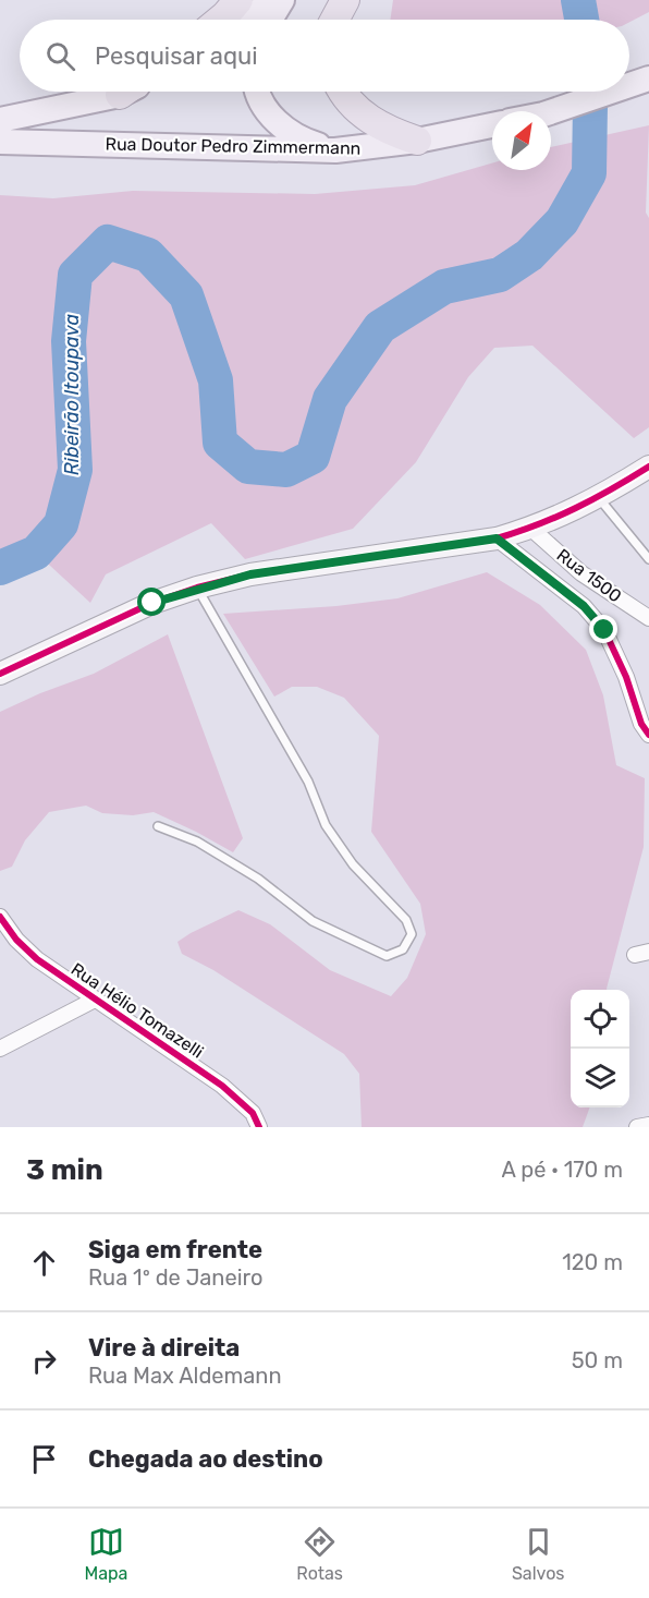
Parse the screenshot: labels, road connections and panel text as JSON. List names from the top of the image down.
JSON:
{
  "streets": {
    "main road": ["Rua Doutor Pedro Zimmermann"],
    "street": ["Rua 1500", "Rua Hélio Tomazelli"]
  },
  "water": ["Ribeirão Itoupava"],
  "north": "top right",
  "page": {
    "search": "Pesquisar aqui",
    "heading": ["3 min", "A pé · 170 m"],
    "list": [
      ["Siga em frente", "Rua 1º de Janeiro", "120 m"],
      ["Vire à direita", "Rua Max Aldemann", "50 m"],
      "Chegada ao destino"
    ],
    "nav": ["Mapa", "Rotas", "Salvos"]
  }
}
